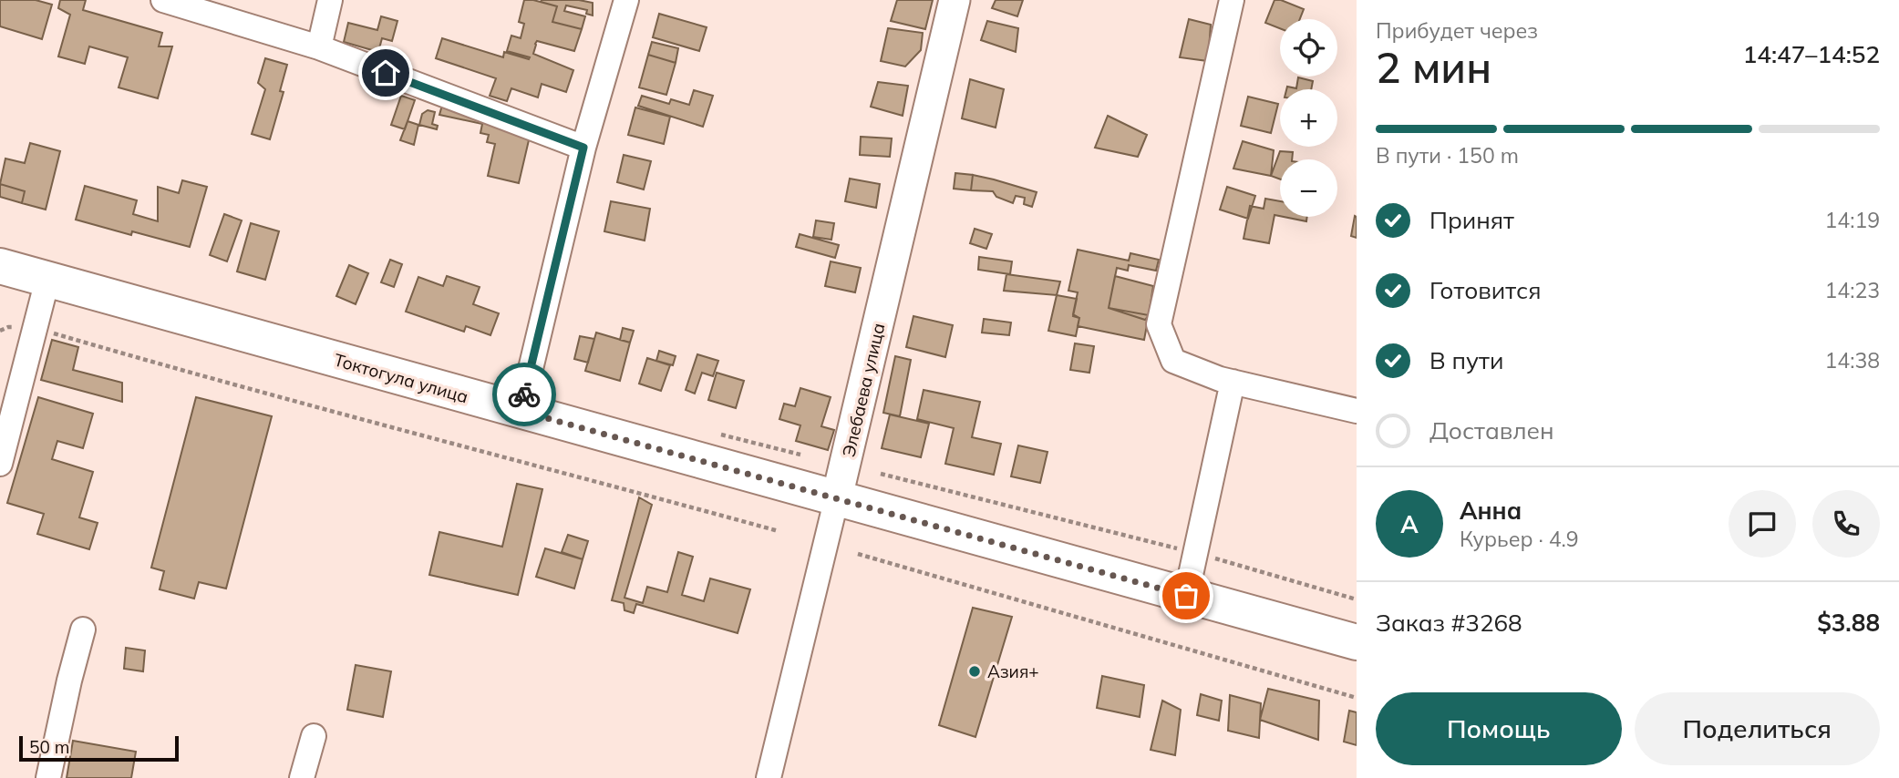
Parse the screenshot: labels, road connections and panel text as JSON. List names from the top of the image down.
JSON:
{
  "streets": {
    "highway": ["Токтогула улица"],
    "main road": ["Элебаева улица"]
  },
  "crossings": [
    ["Токтогула улица", "Элебаева улица"]
  ],
  "places": ["Aзия+"],
  "scale_bar": "50 m",
  "page": {
    "heading": ["2 мин", "Прибудет через", "14:47–14:52"],
    "panel": [
      "Анна",
      "Курьер · 4.9",
      "Заказ #3268",
      "$3.88"
    ],
    "map_buttons": ["+", "−"],
    "bar": "В пути · 150 m",
    "list": [
      ["Принят", "14:19"],
      ["Готовится", "14:23"],
      ["В пути", "14:38"],
      "Доставлен"
    ],
    "round": "А",
    "buttons": ["Помощь", "Поделиться"],
    "scale": "50 m"
  }
}
